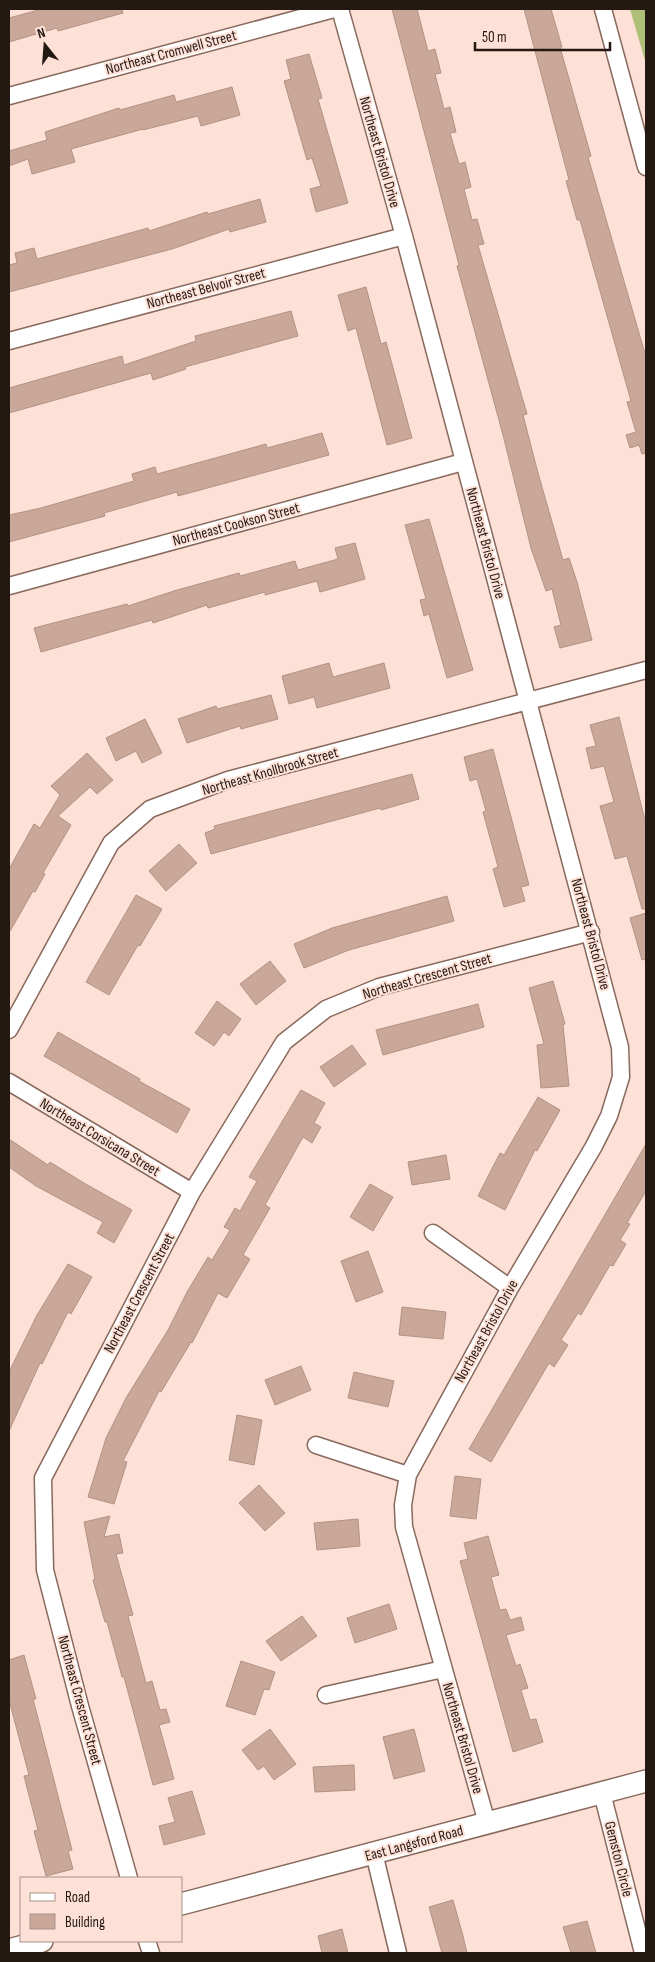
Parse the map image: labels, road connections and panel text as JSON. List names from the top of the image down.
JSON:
{
  "streets": {
    "street": [
      "Northeast Cromwell Street",
      "Northeast Bristol Drive",
      "Northeast Belvoir Street",
      "Northeast Cookson Street",
      "Northeast Knollbrook Street",
      "Northeast Crescent Street",
      "Northeast Corsicana Street",
      "East Langsford Road",
      "Gemston Circle"
    ]
  },
  "crossings": [
    ["Northeast Bristol Drive", "Northeast Belvoir Street"],
    ["Northeast Bristol Drive", "Northeast Cookson Street"],
    ["Northeast Bristol Drive", "Northeast Knollbrook Street"],
    ["Northeast Bristol Drive", "Northeast Crescent Street"],
    ["Northeast Bristol Drive", "East Langsford Road"],
    ["Northeast Crescent Street", "Northeast Corsicana Street"],
    ["East Langsford Road", "Gemston Circle"]
  ],
  "legend": ["Road", "Building"],
  "scale_bar": "50 m",
  "north": "top"
}
